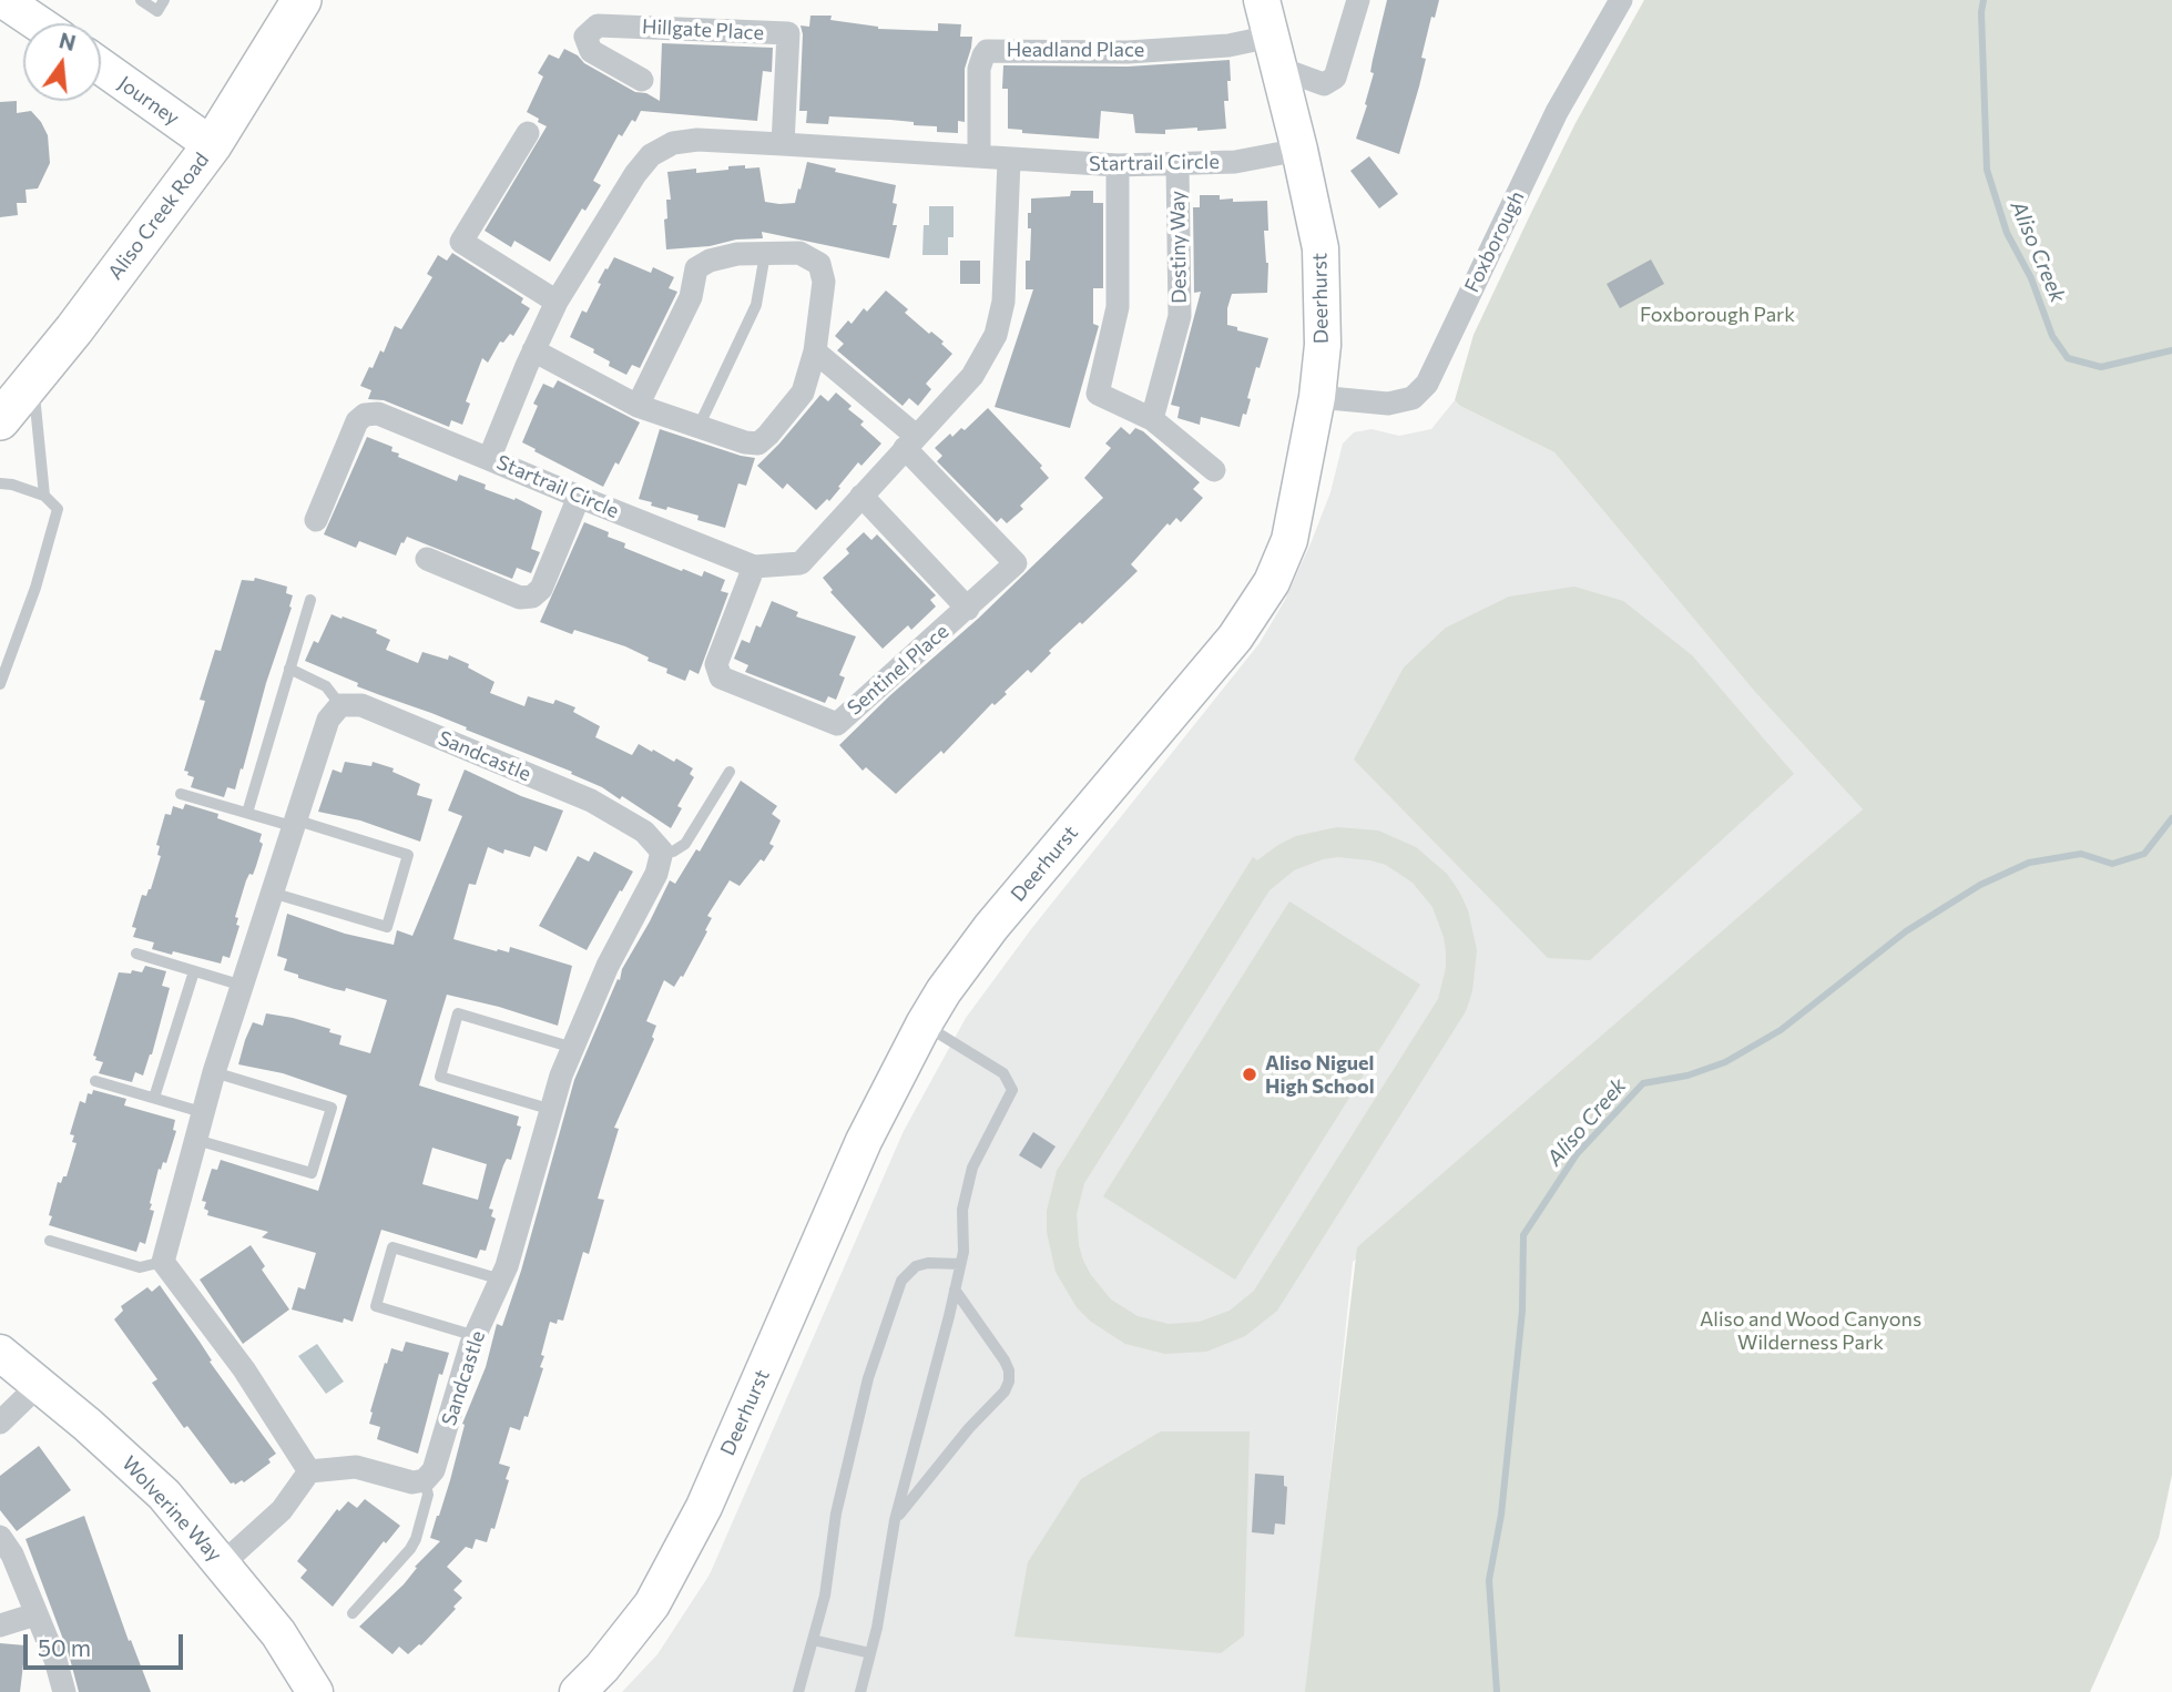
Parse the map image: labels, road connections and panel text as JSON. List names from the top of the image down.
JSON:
{
  "streets": {
    "main road": ["Aliso Creek Road"],
    "street": [
      "Hillgate Place",
      "Headland Place",
      "Journey",
      "Startrail Circle",
      "Foxborough",
      "Destiny Way",
      "Deerhurst",
      "Sentinel Place",
      "Sandcastle",
      "Wolverine Way"
    ]
  },
  "crossings": [
    ["Hillgate Place", "Startrail Circle"],
    ["Headland Place", "Startrail Circle"],
    ["Headland Place", "Deerhurst"],
    ["Journey", "Aliso Creek Road"],
    ["Startrail Circle", "Destiny Way"],
    ["Startrail Circle", "Deerhurst"],
    ["Startrail Circle", "Sentinel Place"],
    ["Foxborough", "Deerhurst"]
  ],
  "water": ["Aliso Creek"],
  "parks": ["Foxborough Park", "Aliso and Wood Canyons Wilderness Park"],
  "places": ["Aliso Niguel High School"],
  "scale_bar": "50 m",
  "north": "top"
}
